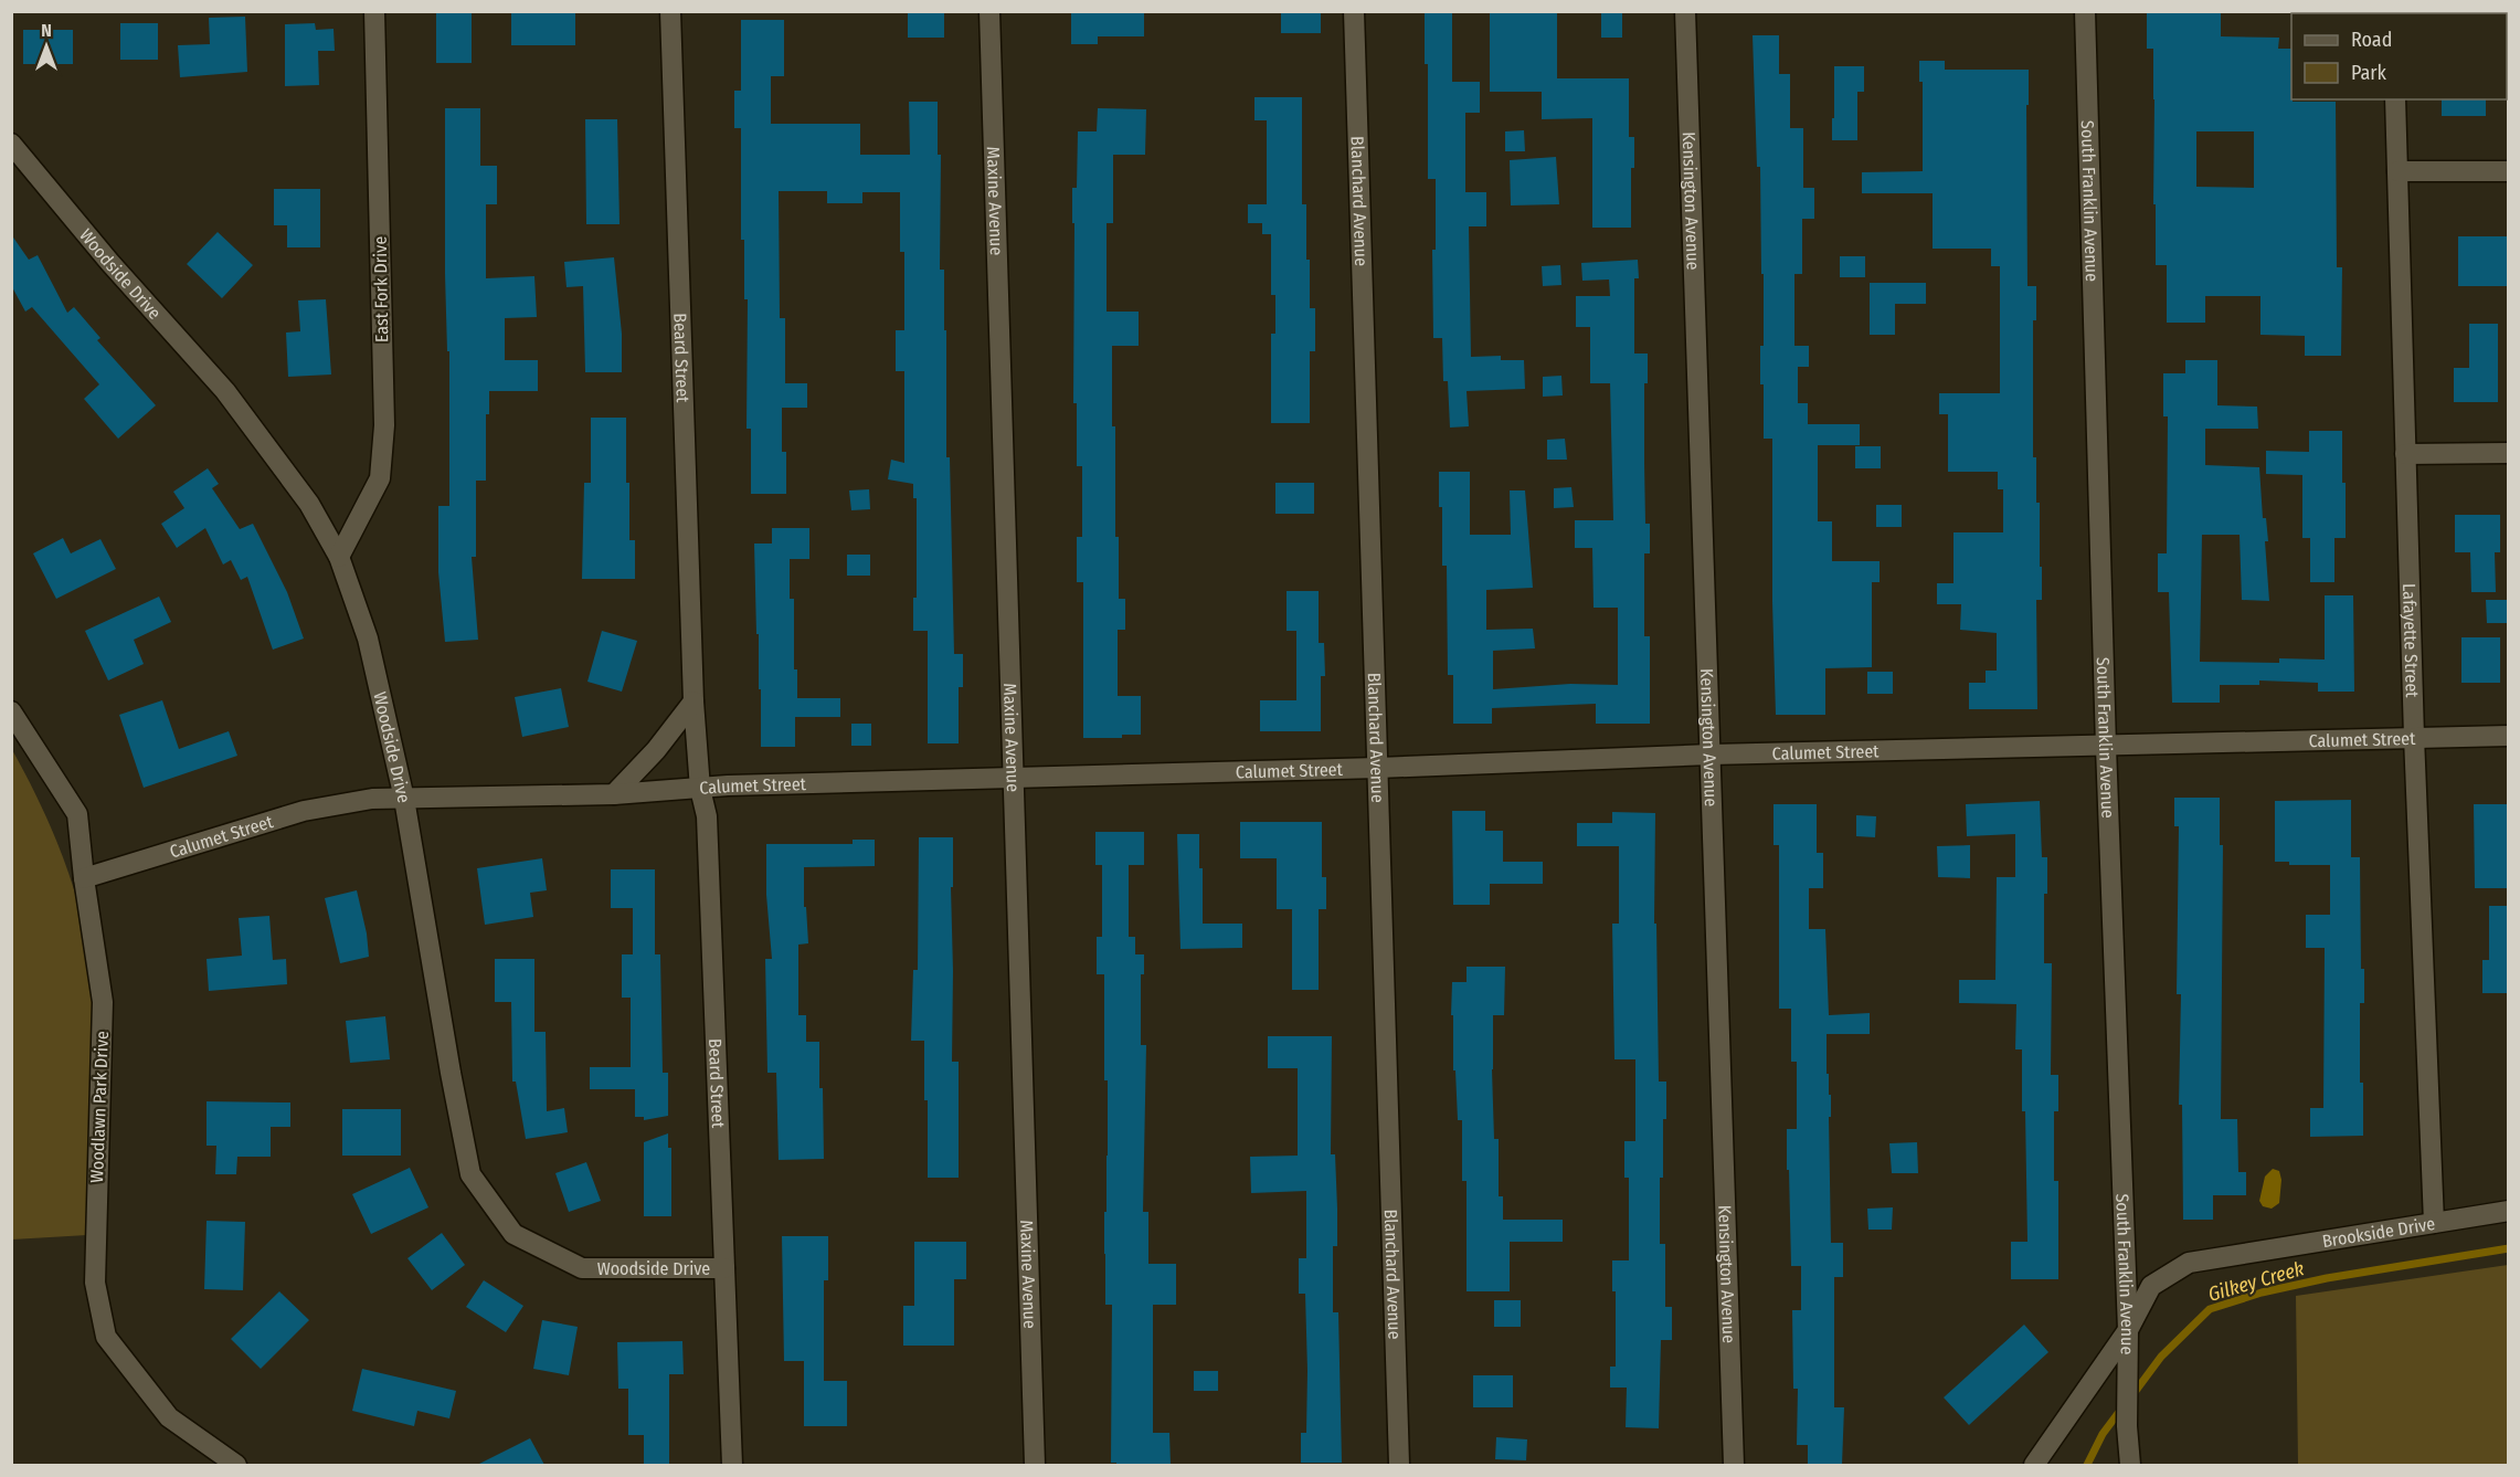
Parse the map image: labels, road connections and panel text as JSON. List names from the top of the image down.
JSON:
{
  "streets": {
    "street": [
      "Maxine Avenue",
      "Blanchard Avenue",
      "Kensington Avenue",
      "South Franklin Avenue",
      "Woodside Drive",
      "East Fork Drive",
      "Beard Street",
      "Lafayette Street",
      "Calumet Street",
      "Woodlawn Park Drive",
      "Brookside Drive"
    ]
  },
  "crossings": [
    ["Maxine Avenue", "Calumet Street"],
    ["Blanchard Avenue", "Calumet Street"],
    ["Kensington Avenue", "Calumet Street"],
    ["South Franklin Avenue", "Calumet Street"],
    ["South Franklin Avenue", "Brookside Drive"],
    ["Woodside Drive", "East Fork Drive"],
    ["Woodside Drive", "Beard Street"],
    ["Woodside Drive", "Calumet Street"],
    ["Beard Street", "Calumet Street"],
    ["Lafayette Street", "Calumet Street"],
    ["Lafayette Street", "Brookside Drive"],
    ["Calumet Street", "Woodlawn Park Drive"]
  ],
  "water": ["Gilkey Creek"],
  "legend": ["Road", "Park"],
  "north": "top"
}
